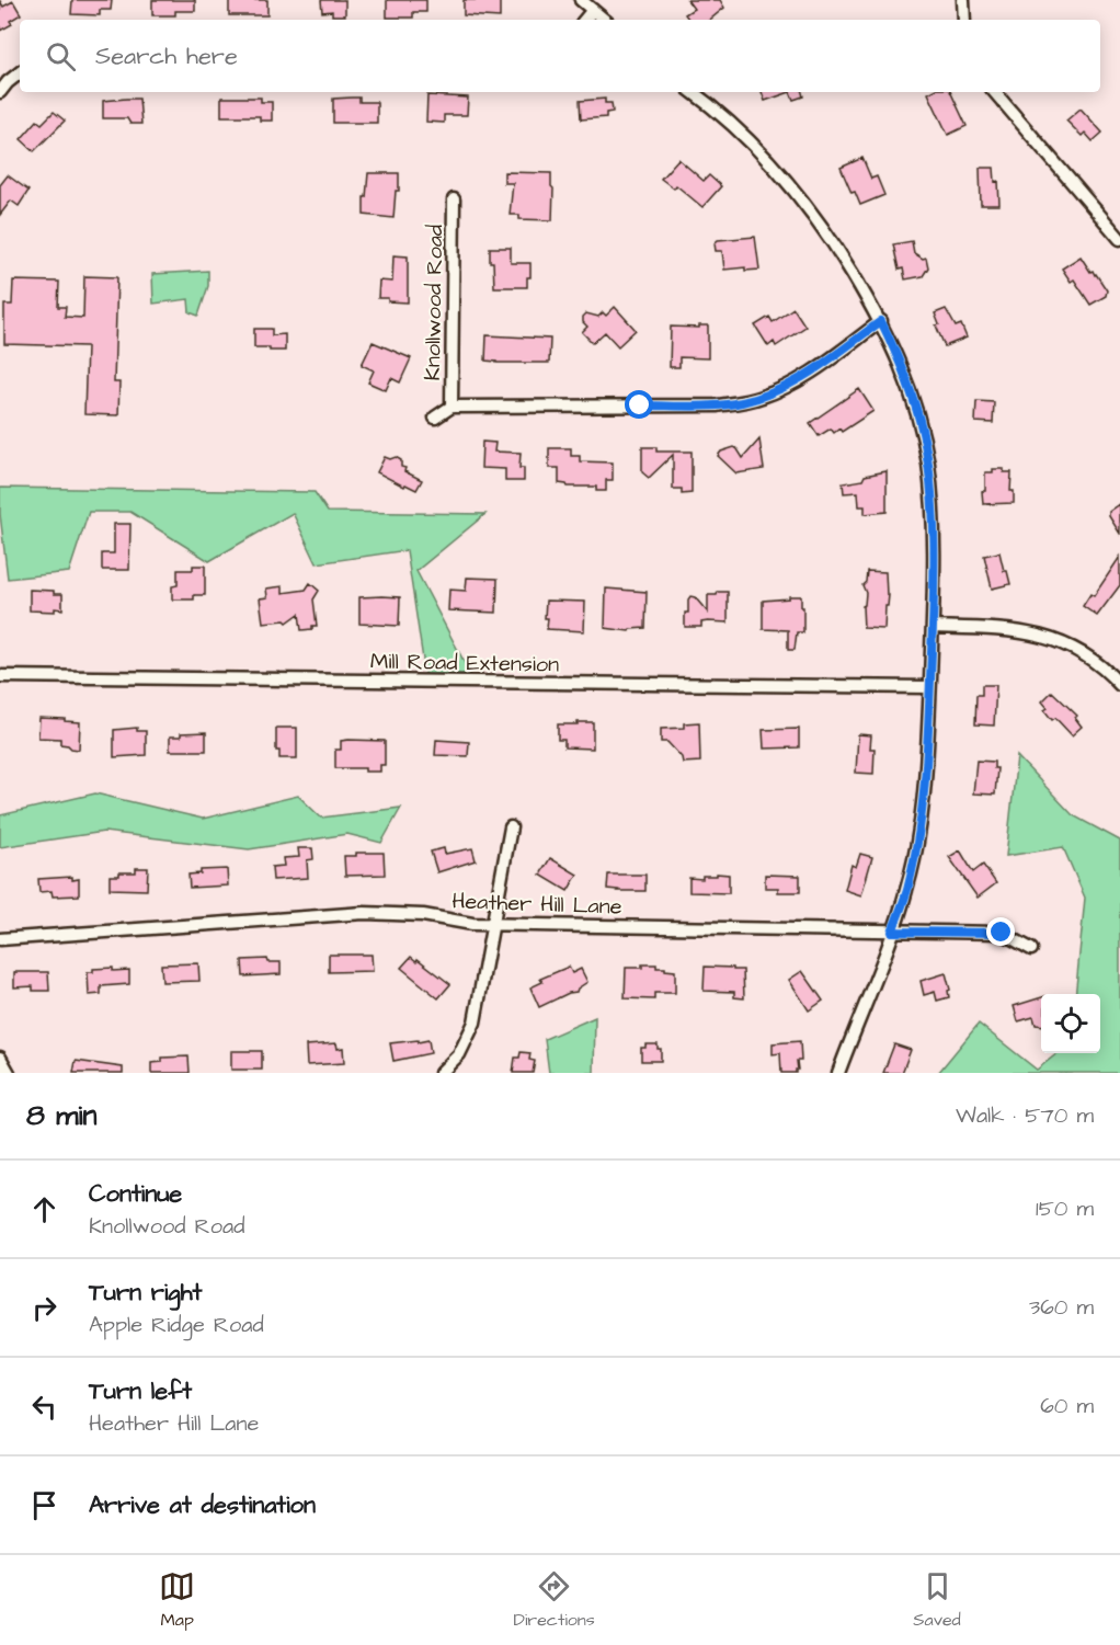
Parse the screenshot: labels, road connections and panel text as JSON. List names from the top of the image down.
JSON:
{
  "streets": {
    "street": ["Knollwood Road", "Mill Road Extension", "Heather Hill Lane"]
  },
  "page": {
    "search": "Search here",
    "heading": ["8 min", "Walk · 570 m"],
    "list": [
      ["Continue", "Knollwood Road", "150 m"],
      ["Turn right", "Apple Ridge Road", "360 m"],
      ["Turn left", "Heather Hill Lane", "60 m"],
      "Arrive at destination"
    ],
    "nav": ["Map", "Directions", "Saved"]
  }
}
